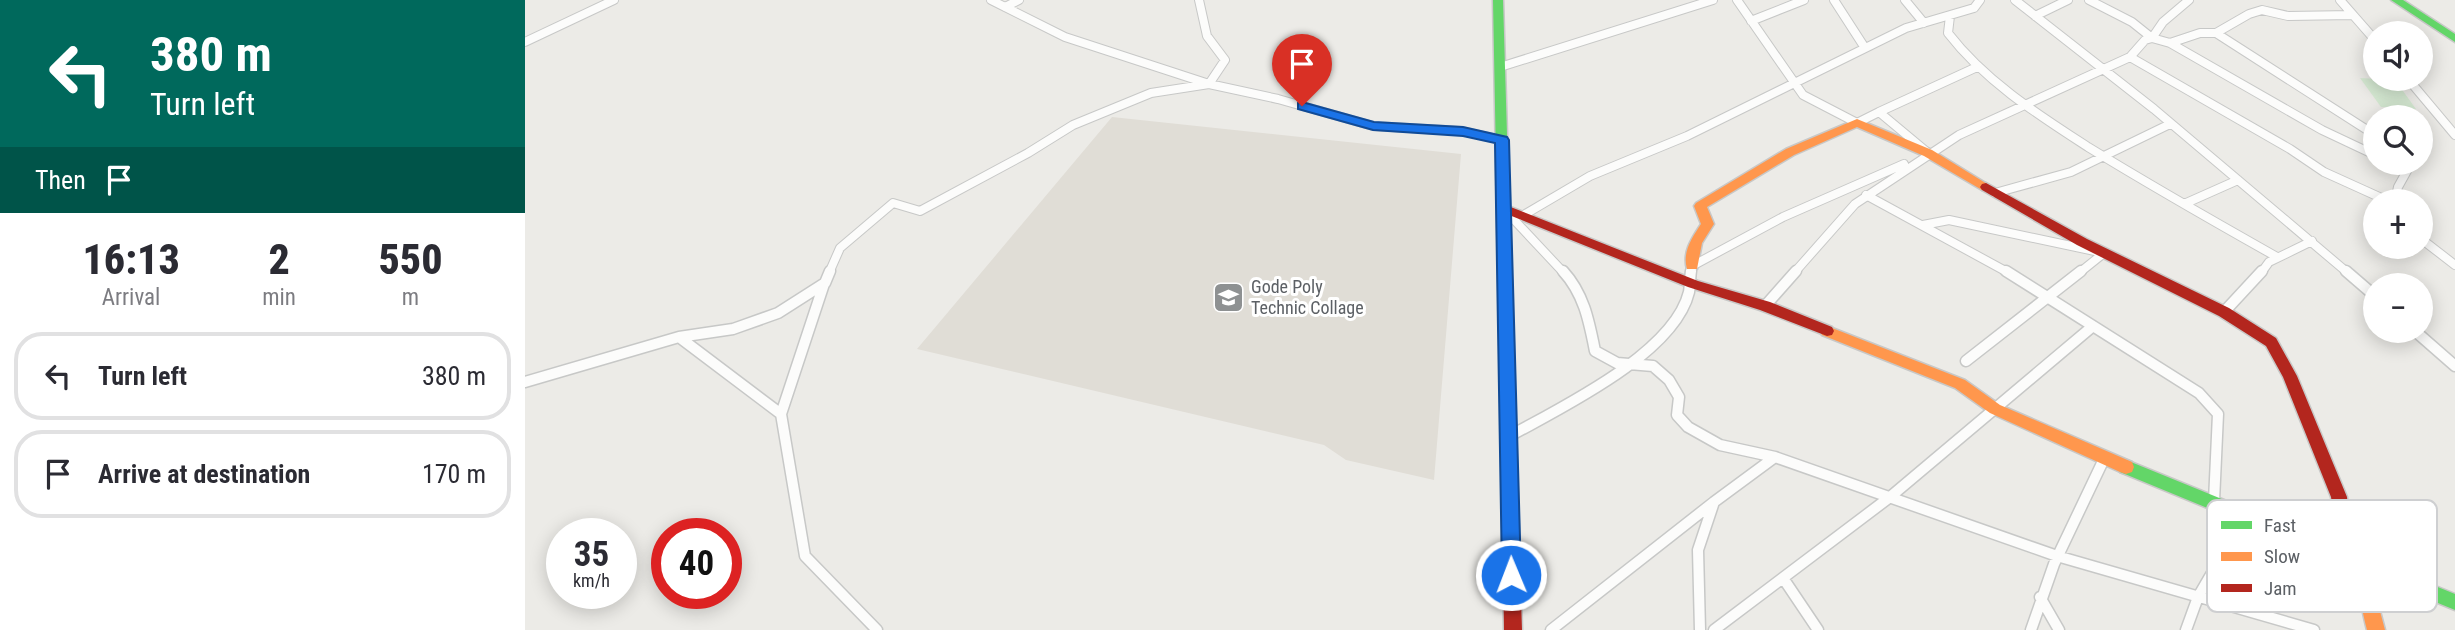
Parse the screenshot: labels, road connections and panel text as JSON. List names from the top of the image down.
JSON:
{
  "places": {
    "school or university": ["Gode Poly Technic Collage"]
  },
  "legend": ["Fast", "Slow", "Jam"],
  "page": {
    "turn": ["380 m", "Turn left"],
    "map_buttons": ["+", "−"],
    "then": "Then",
    "eta": [
      "16:13",
      "Arrival",
      "2",
      "min",
      "550",
      "m"
    ],
    "list": [
      {
        "name": "Turn left",
        "value": "380 m"
      },
      {
        "name": "Arrive at destination",
        "value": "170 m"
      }
    ],
    "speed": "35 km/h",
    "limit": "40"
  }
}
